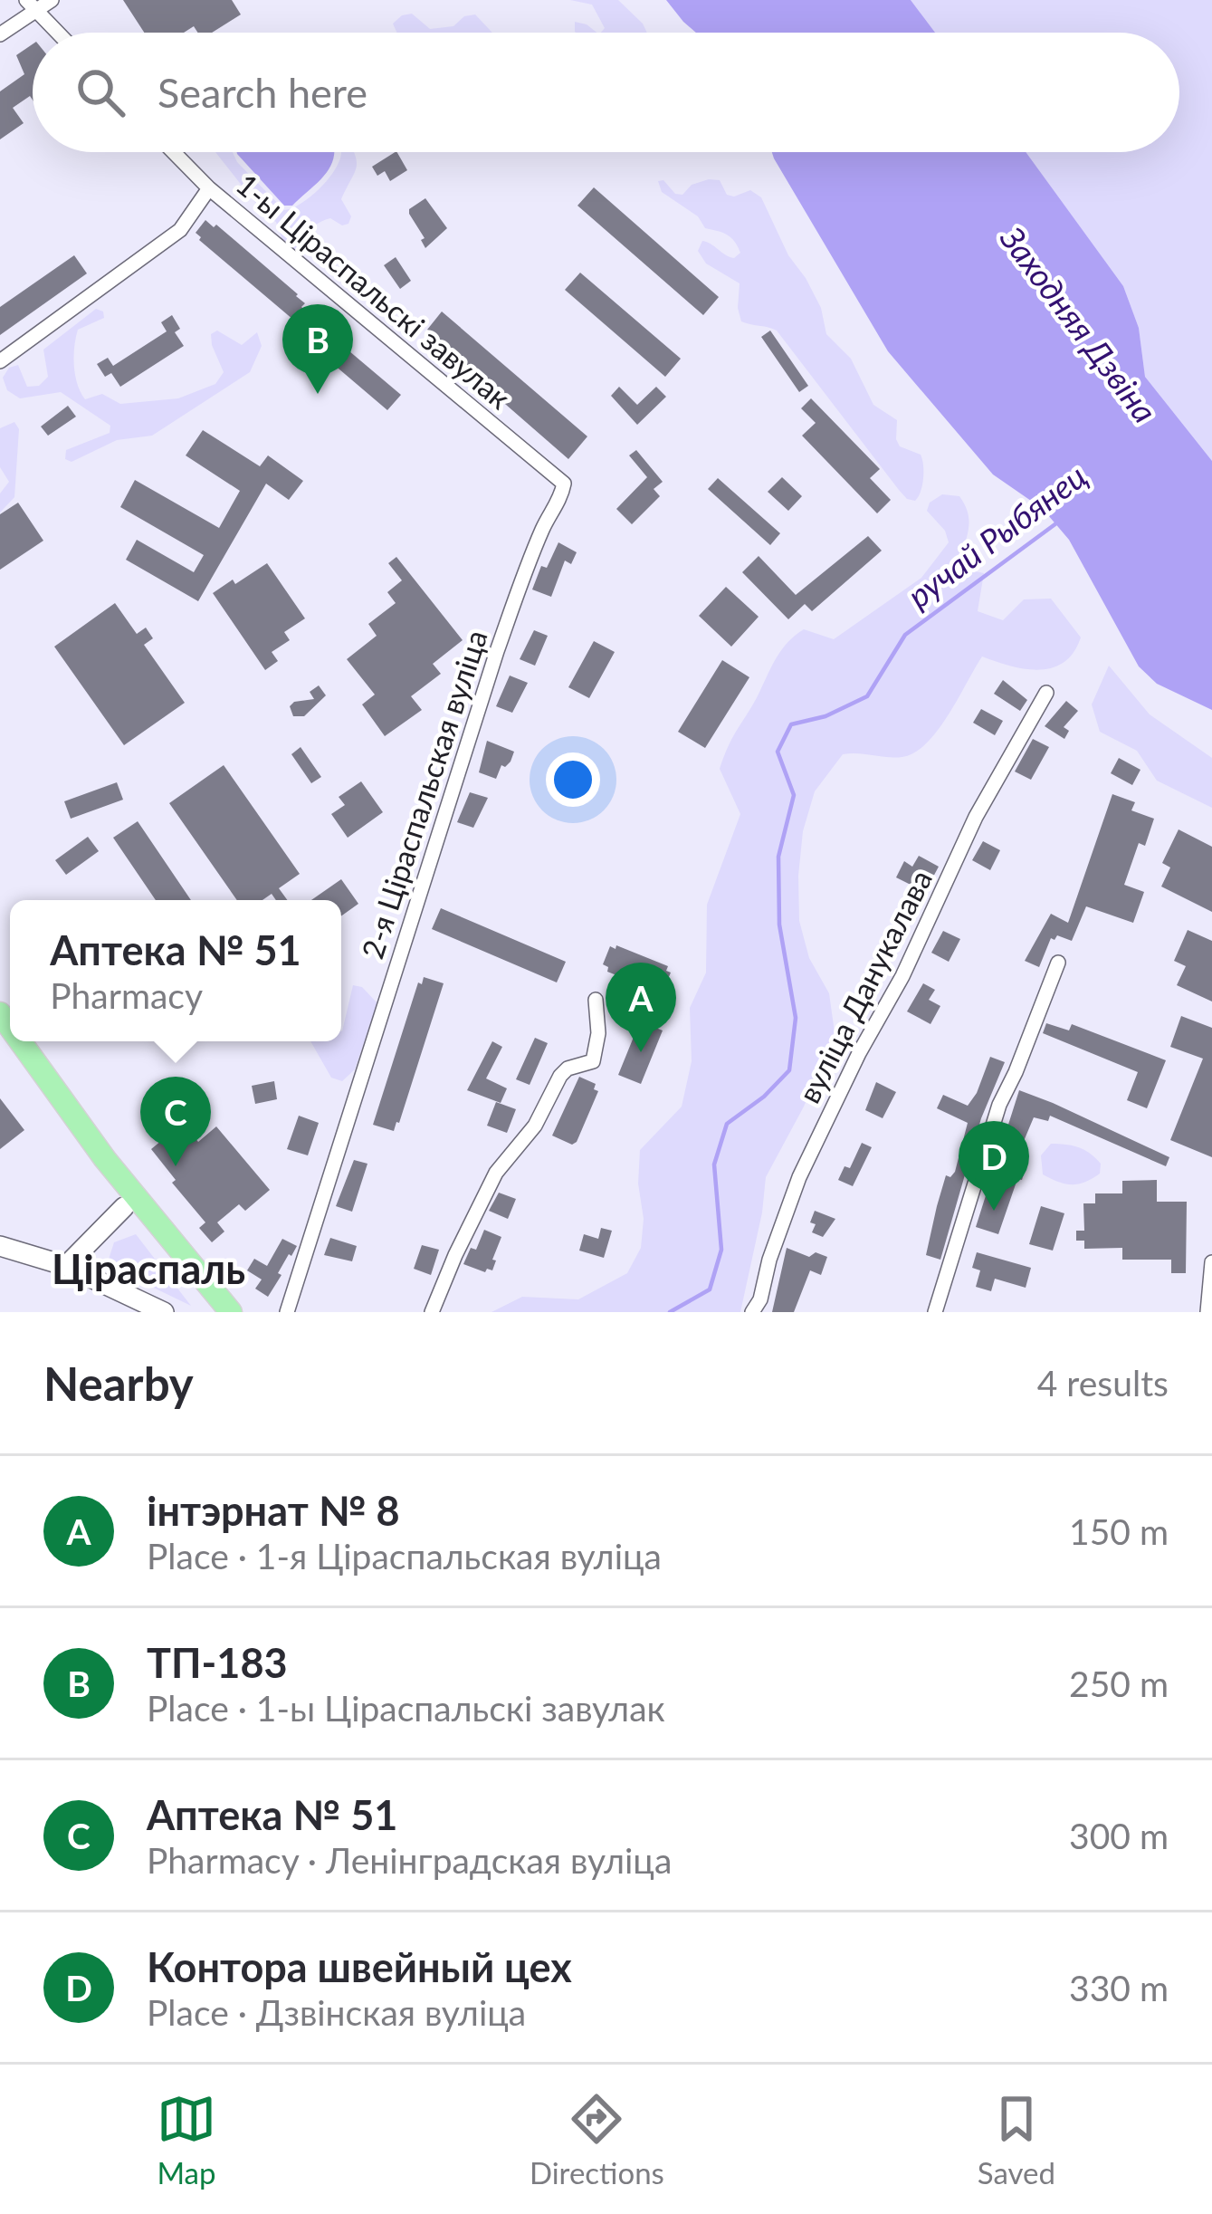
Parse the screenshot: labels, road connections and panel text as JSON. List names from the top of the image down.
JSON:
{
  "streets": {
    "street": ["1-ы Ціраспальскі завулак", "2-я Ціраспальская вуліца", "вуліца Данукалава"]
  },
  "crossings": [
    ["1-ы Ціраспальскі завулак", "2-я Ціраспальская вуліца"]
  ],
  "districts": ["Ціраспаль"],
  "water": ["Заходняя Дзвіна", "ручай Рыбянец"],
  "page": {
    "search": "Search here",
    "pins": [
      "B",
      "A",
      "C",
      "D"
    ],
    "popup": ["Аптека № 51", "Pharmacy"],
    "heading": ["Nearby", "4 results"],
    "list": [
      {
        "mark": "A",
        "name": "інтэрнат № 8",
        "note": "Place · 1-я Ціраспальская вуліца",
        "value": "150 m"
      },
      {
        "mark": "B",
        "name": "ТП-183",
        "note": "Place · 1-ы Ціраспальскі завулак",
        "value": "250 m"
      },
      {
        "mark": "C",
        "name": "Аптека № 51",
        "note": "Pharmacy · Ленінградская вуліца",
        "value": "300 m"
      },
      {
        "mark": "D",
        "name": "Контора швейный цех",
        "note": "Place · Дзвінская вуліца",
        "value": "330 m"
      }
    ],
    "nav": ["Map", "Directions", "Saved"]
  }
}
